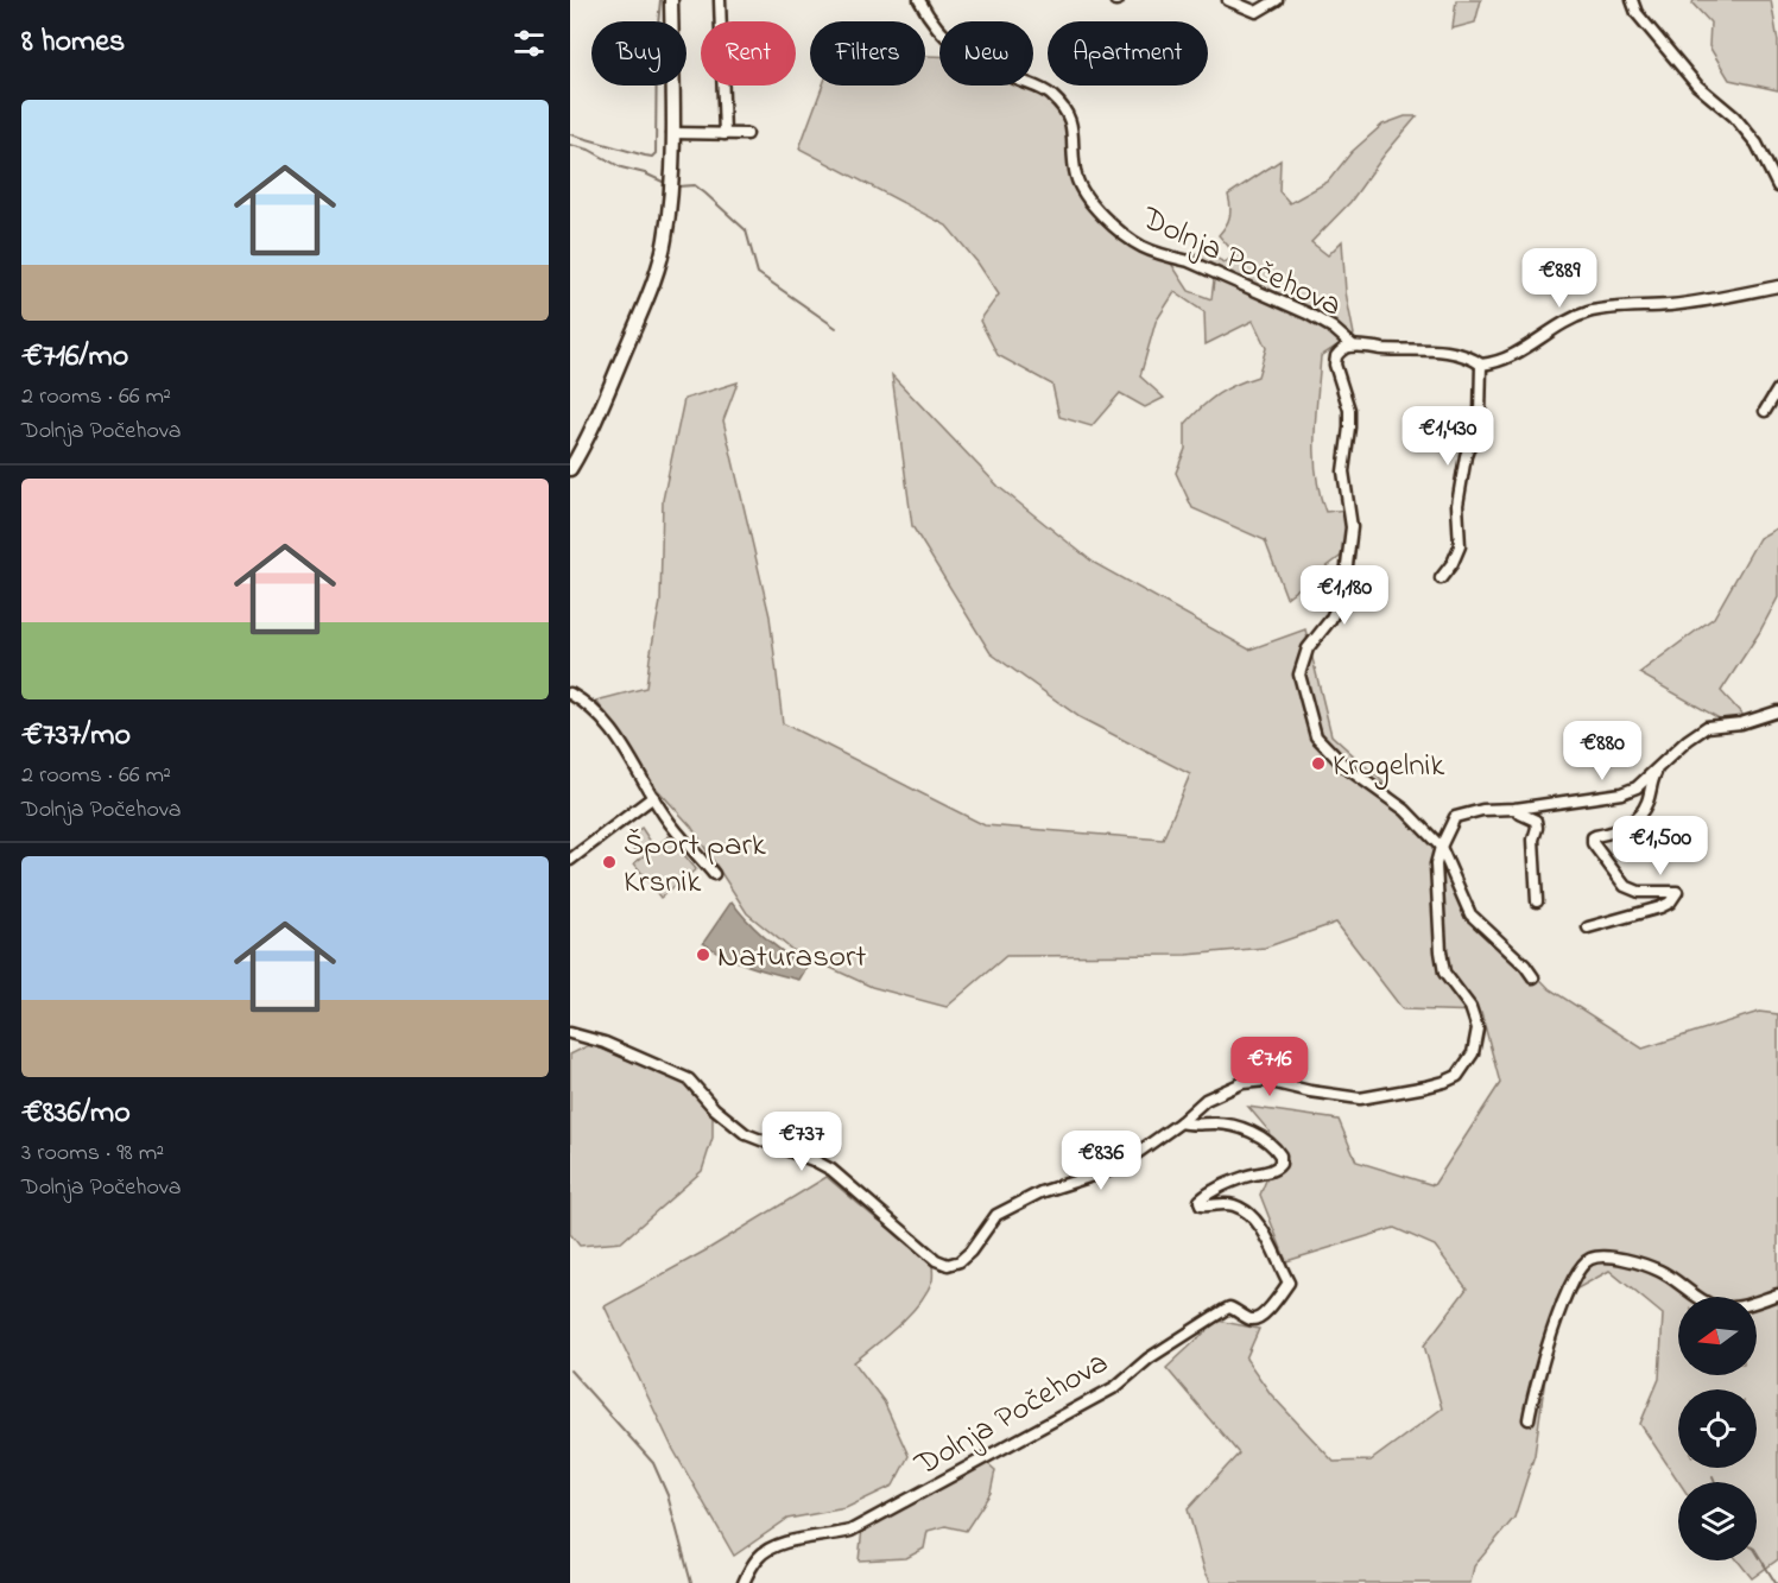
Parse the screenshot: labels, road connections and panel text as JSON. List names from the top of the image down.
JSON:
{
  "streets": {
    "street": ["Dolnja Počehova"]
  },
  "places": ["Krogelnik", "Šport park Krsnik", "Naturasort"],
  "north": "left",
  "page": {
    "heading": "8 homes",
    "chip": [
      "Buy",
      "Rent",
      "Filters",
      "New",
      "Apartment"
    ],
    "list": [
      {
        "name": "€716/mo",
        "note": "2 rooms · 66 m² · Dolnja Počehova"
      },
      {
        "name": "€737/mo",
        "note": "2 rooms · 66 m² · Dolnja Počehova"
      },
      {
        "name": "€836/mo",
        "note": "3 rooms · 98 m² · Dolnja Počehova"
      }
    ],
    "price": [
      "€889",
      "€1,430",
      "€1,180",
      "€880",
      "€1,500",
      "€716",
      "€737",
      "€836"
    ]
  }
}
